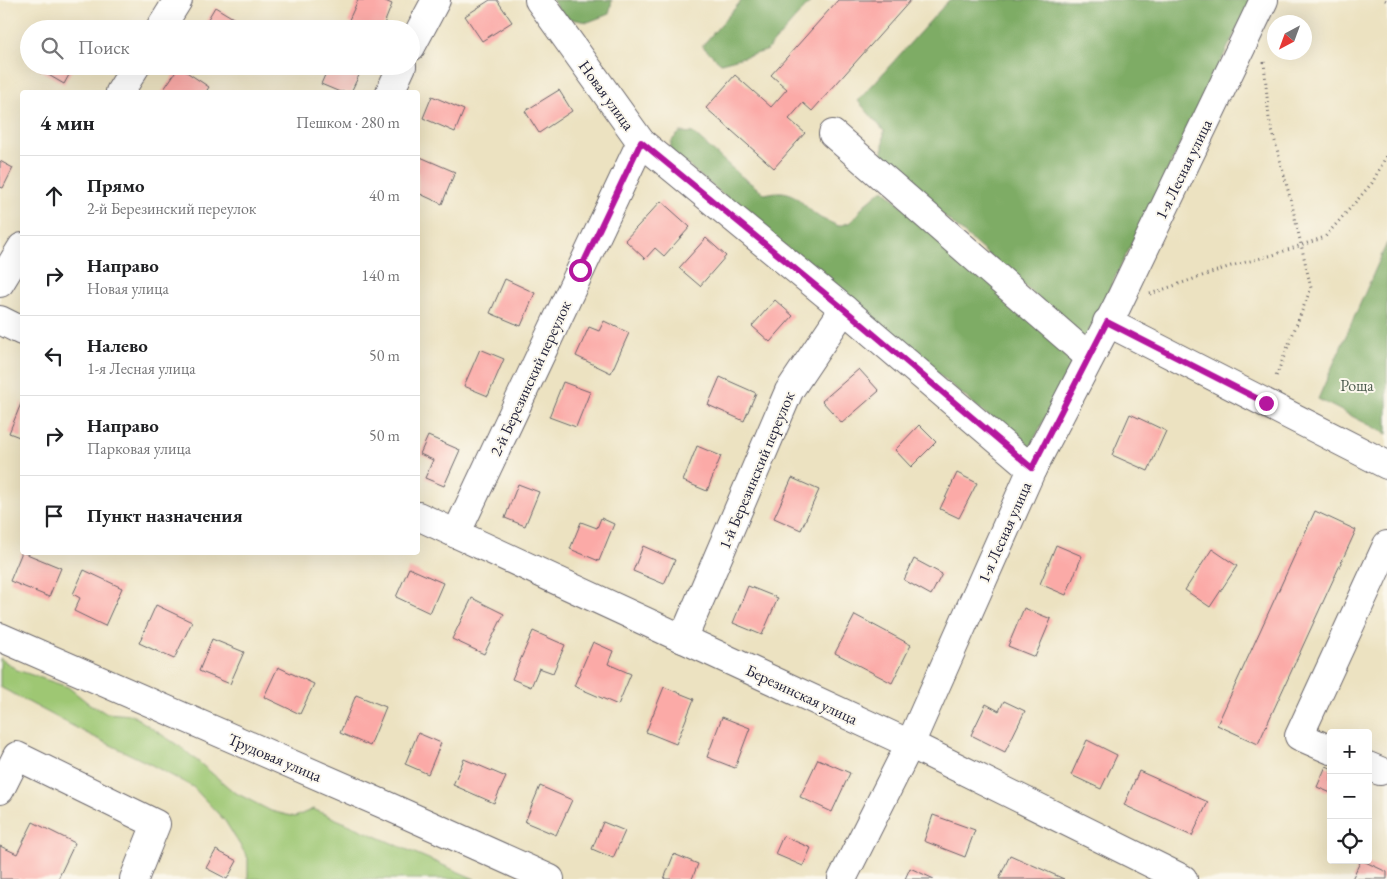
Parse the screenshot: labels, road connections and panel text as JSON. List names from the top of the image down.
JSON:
{
  "streets": {
    "street": [
      "Новая улица",
      "1-я Лесная улица",
      "2-й Березинский переулок",
      "1-й Березинский переулок",
      "Березинская улица",
      "Трудовая улица"
    ]
  },
  "crossings": [
    ["Новая улица", "1-я Лесная улица"],
    ["Новая улица", "2-й Березинский переулок"],
    ["Новая улица", "1-й Березинский переулок"],
    ["1-я Лесная улица", "Березинская улица"],
    ["2-й Березинский переулок", "Березинская улица"],
    ["1-й Березинский переулок", "Березинская улица"]
  ],
  "parks": ["Роща"],
  "north": "bottom left",
  "page": {
    "search": "Поиск",
    "heading": ["4 мин", "Пешком · 280 m"],
    "list": [
      ["Прямо", "2-й Березинский переулок", "40 m"],
      ["Направо", "Новая улица", "140 m"],
      ["Налево", "1-я Лесная улица", "50 m"],
      ["Направо", "Парковая улица", "50 m"],
      "Пункт назначения"
    ],
    "map_buttons": ["+", "−"]
  }
}
